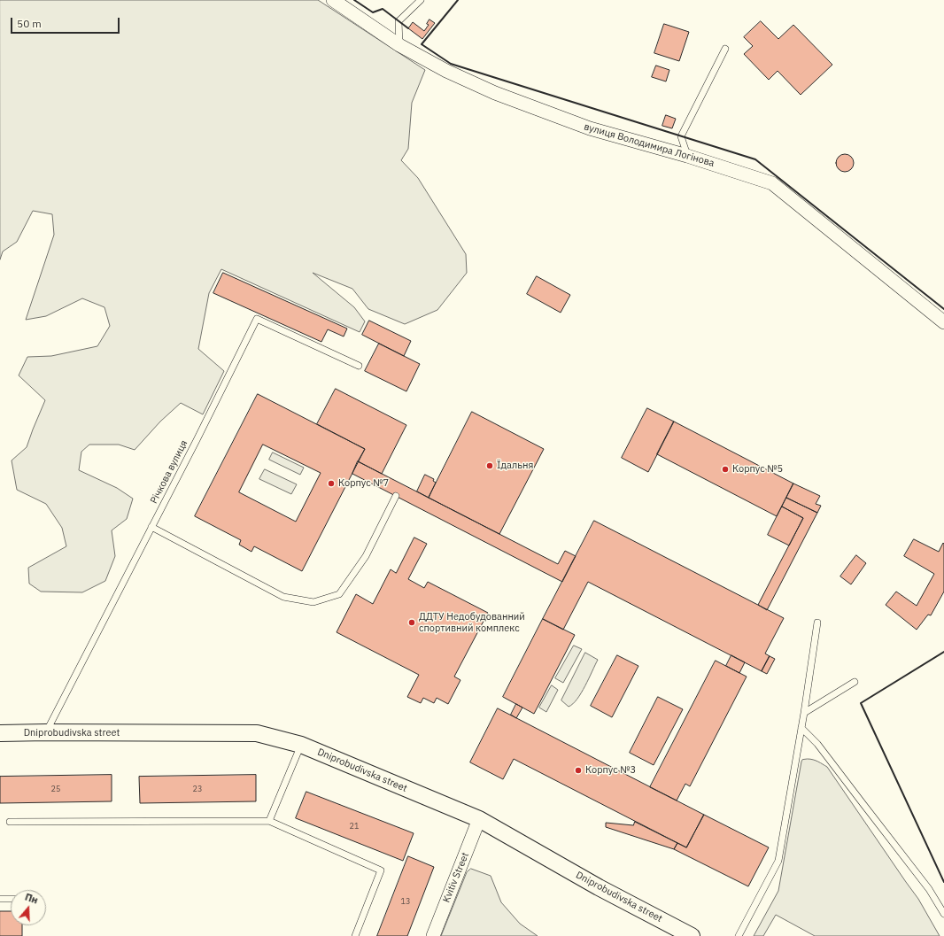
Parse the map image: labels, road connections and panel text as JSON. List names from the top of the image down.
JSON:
{
  "streets": {
    "street": ["вулиця Володимира Логінова", "Dniprobudivska street", "Kvitiv Street"],
    "lane": ["Річкова вулиця"]
  },
  "crossings": [
    ["Річкова вулиця", "Dniprobudivska street"],
    ["Dniprobudivska street", "Kvitiv Street"]
  ],
  "places": [
    "Їдальня",
    "Корпус №5",
    "Корпус №7",
    "ДДТУ Недобудованний спортивний комплекс",
    "Корпус №3"
  ],
  "house_numbers": [
    "25",
    "23",
    "21",
    "13"
  ],
  "scale_bar": "50 m",
  "north": "top"
}
